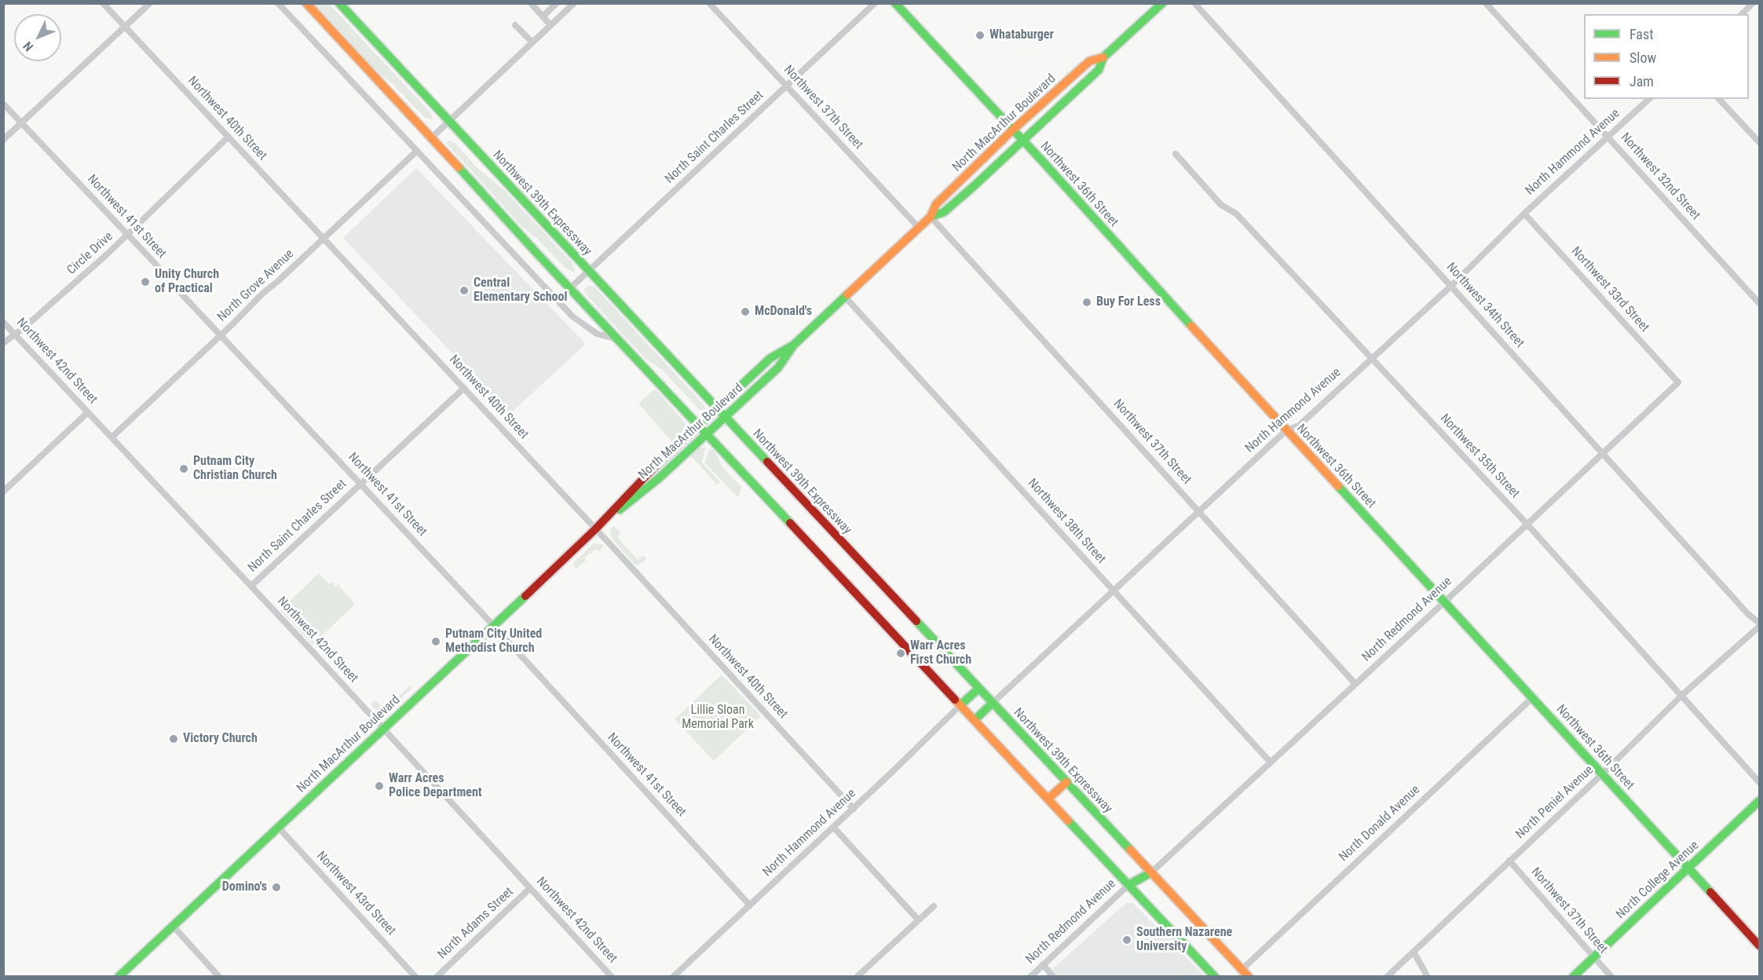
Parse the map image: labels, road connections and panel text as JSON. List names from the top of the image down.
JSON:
{
  "streets": {
    "main road": [
      "North MacArthur Boulevard",
      "Northwest 36th Street",
      "Northwest 39th Expressway",
      "North College Avenue"
    ],
    "street": [
      "Northwest 37th Street",
      "Northwest 40th Street",
      "North Saint Charles Street",
      "North Hammond Avenue",
      "Northwest 32nd Street",
      "Northwest 41st Street",
      "Circle Drive",
      "North Grove Avenue",
      "Northwest 33rd Street",
      "Northwest 34th Street",
      "Northwest 42nd Street",
      "Northwest 35th Street",
      "Northwest 38th Street",
      "North Redmond Avenue",
      "North Peniel Avenue",
      "North Donald Avenue",
      "Northwest 43rd Street",
      "North Adams Street"
    ]
  },
  "crossings": [
    ["Northwest 37th Street", "North MacArthur Boulevard"],
    ["Northwest 37th Street", "North Saint Charles Street"],
    ["Northwest 37th Street", "North Hammond Avenue"],
    ["Northwest 37th Street", "North Redmond Avenue"],
    ["Northwest 37th Street", "North Peniel Avenue"],
    ["Northwest 37th Street", "North College Avenue"],
    ["Northwest 40th Street", "North MacArthur Boulevard"],
    ["Northwest 40th Street", "North Saint Charles Street"],
    ["Northwest 40th Street", "North Hammond Avenue"],
    ["Northwest 40th Street", "Circle Drive"],
    ["Northwest 40th Street", "North Grove Avenue"],
    ["North MacArthur Boulevard", "Northwest 36th Street"],
    ["North MacArthur Boulevard", "Northwest 39th Expressway"],
    ["North MacArthur Boulevard", "Northwest 41st Street"],
    ["North MacArthur Boulevard", "Northwest 42nd Street"],
    ["North MacArthur Boulevard", "Northwest 38th Street"],
    ["North MacArthur Boulevard", "Northwest 43rd Street"],
    ["North Saint Charles Street", "Northwest 39th Expressway"],
    ["North Saint Charles Street", "Northwest 41st Street"],
    ["North Saint Charles Street", "Northwest 42nd Street"],
    ["North Hammond Avenue", "Northwest 32nd Street"],
    ["North Hammond Avenue", "Northwest 36th Street"],
    ["North Hammond Avenue", "Northwest 39th Expressway"],
    ["North Hammond Avenue", "Northwest 41st Street"],
    ["North Hammond Avenue", "Northwest 33rd Street"],
    ["North Hammond Avenue", "Northwest 34th Street"],
    ["North Hammond Avenue", "Northwest 35th Street"],
    ["North Hammond Avenue", "Northwest 38th Street"],
    ["Northwest 36th Street", "North Redmond Avenue"],
    ["Northwest 36th Street", "North Peniel Avenue"],
    ["Northwest 36th Street", "North Donald Avenue"],
    ["Northwest 36th Street", "North College Avenue"],
    ["Northwest 39th Expressway", "North Redmond Avenue"],
    ["Northwest 39th Expressway", "North Donald Avenue"],
    ["Northwest 41st Street", "Circle Drive"],
    ["Northwest 41st Street", "North Grove Avenue"],
    ["Circle Drive", "Northwest 42nd Street"],
    ["North Grove Avenue", "Northwest 42nd Street"],
    ["Northwest 33rd Street", "North Redmond Avenue"],
    ["Northwest 34th Street", "North Redmond Avenue"],
    ["Northwest 42nd Street", "North Adams Street"],
    ["Northwest 35th Street", "North Redmond Avenue"],
    ["Northwest 35th Street", "North Peniel Avenue"],
    ["Northwest 38th Street", "North Redmond Avenue"]
  ],
  "parks": ["Lillie Sloan Memorial Park"],
  "places": [
    "Whataburger",
    "Unity Church of Practical",
    "Central Elementary School",
    "Buy For Less",
    "McDonald's",
    "Putnam City Christian Church",
    "Putnam City United Methodist Church",
    "Warr Acres First Church",
    "Victory Church",
    "Warr Acres Police Department",
    "Domino's",
    "Southern Nazarene University"
  ],
  "legend": ["Fast", "Slow", "Jam"],
  "north": "bottom left"
}
